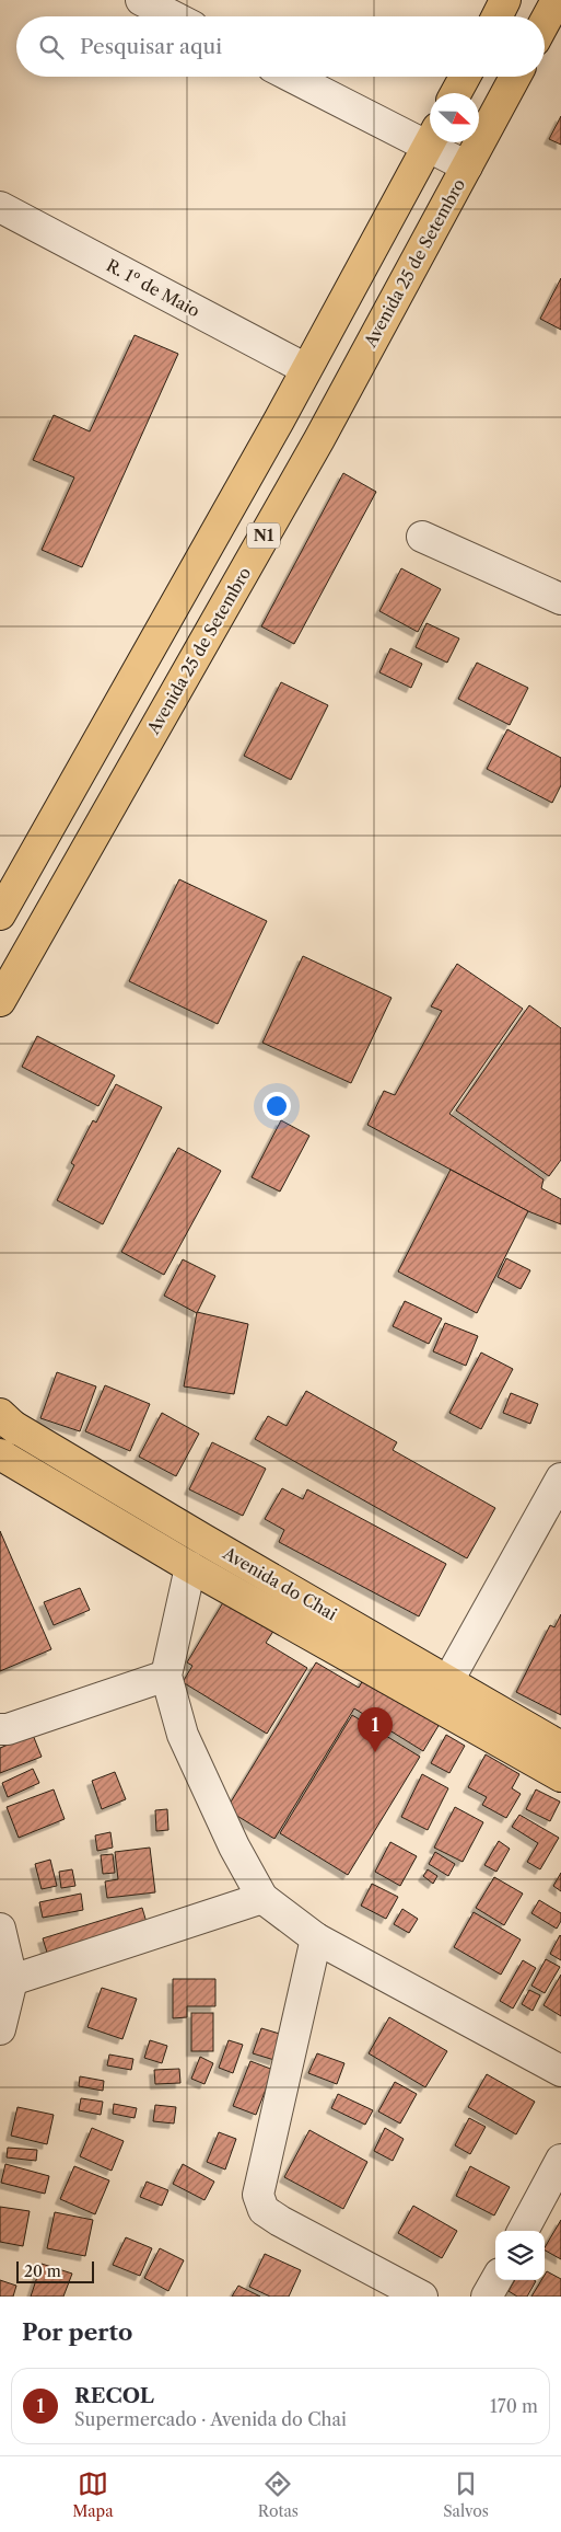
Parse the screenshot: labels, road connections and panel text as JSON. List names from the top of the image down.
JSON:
{
  "streets": {
    "main road": ["Avenida 25 de Setembro", "N1", "Avenida do Chai"],
    "street": ["R. 1º de Maio"]
  },
  "crossings": [
    ["R. 1º de Maio", "N1"]
  ],
  "scale_bar": "20 m",
  "north": "right",
  "page": {
    "search": "Pesquisar aqui",
    "pins": "1",
    "scale": "20 m",
    "heading": "Por perto",
    "list": [
      {
        "mark": "1",
        "name": "RECOL",
        "note": "Supermercado · Avenida do Chai",
        "value": "170 m"
      }
    ],
    "nav": ["Mapa", "Rotas", "Salvos"]
  }
}
